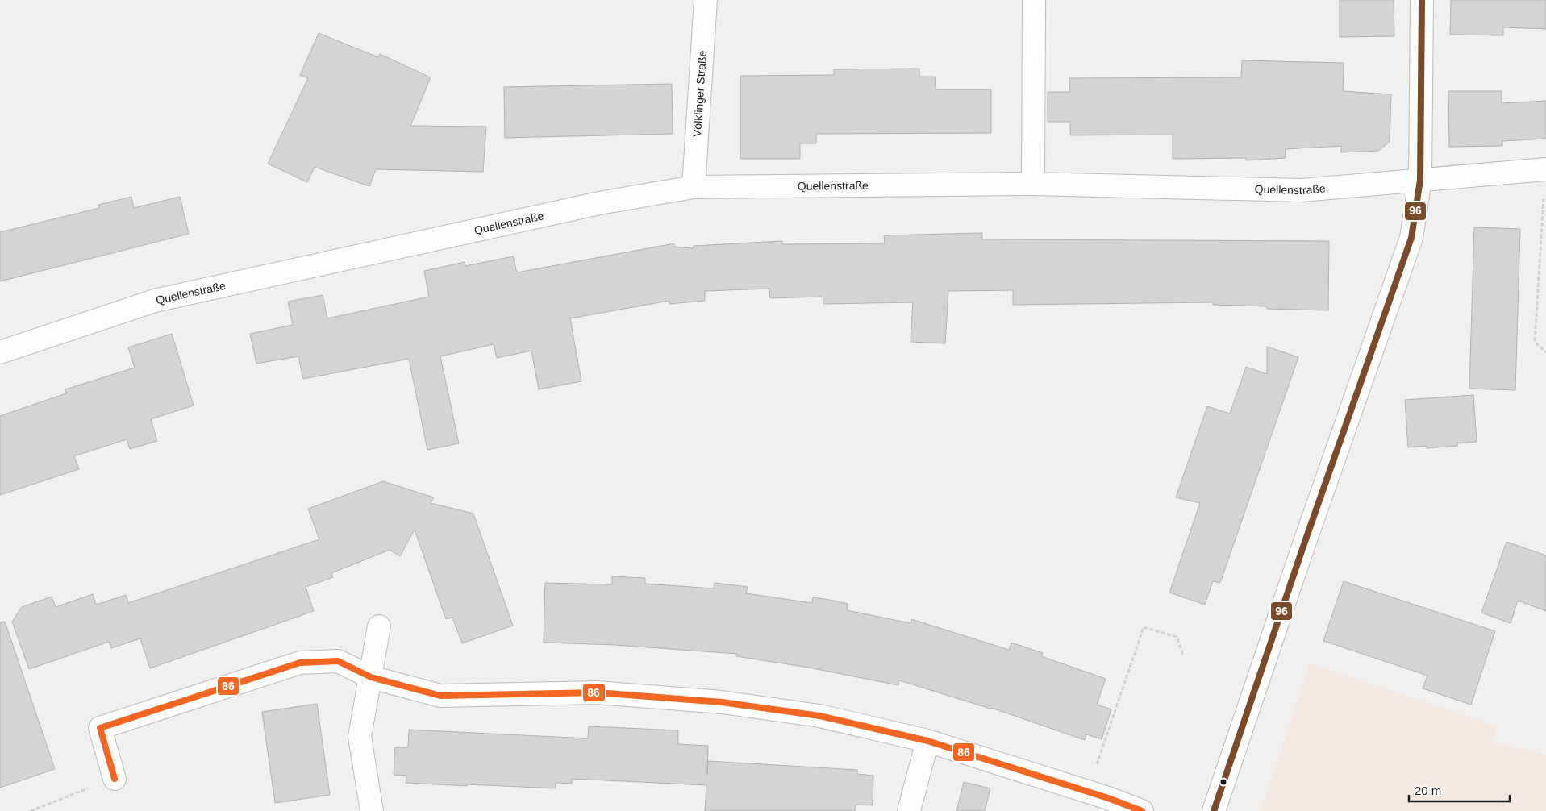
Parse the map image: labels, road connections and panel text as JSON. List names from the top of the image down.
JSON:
{
  "streets": {
    "street": ["Völklinger Straße", "Quellenstraße"]
  },
  "crossings": [
    ["Völklinger Straße", "Quellenstraße"]
  ],
  "lines": ["transit line 96", "transit line 86"],
  "scale_bar": "20 m"
}
